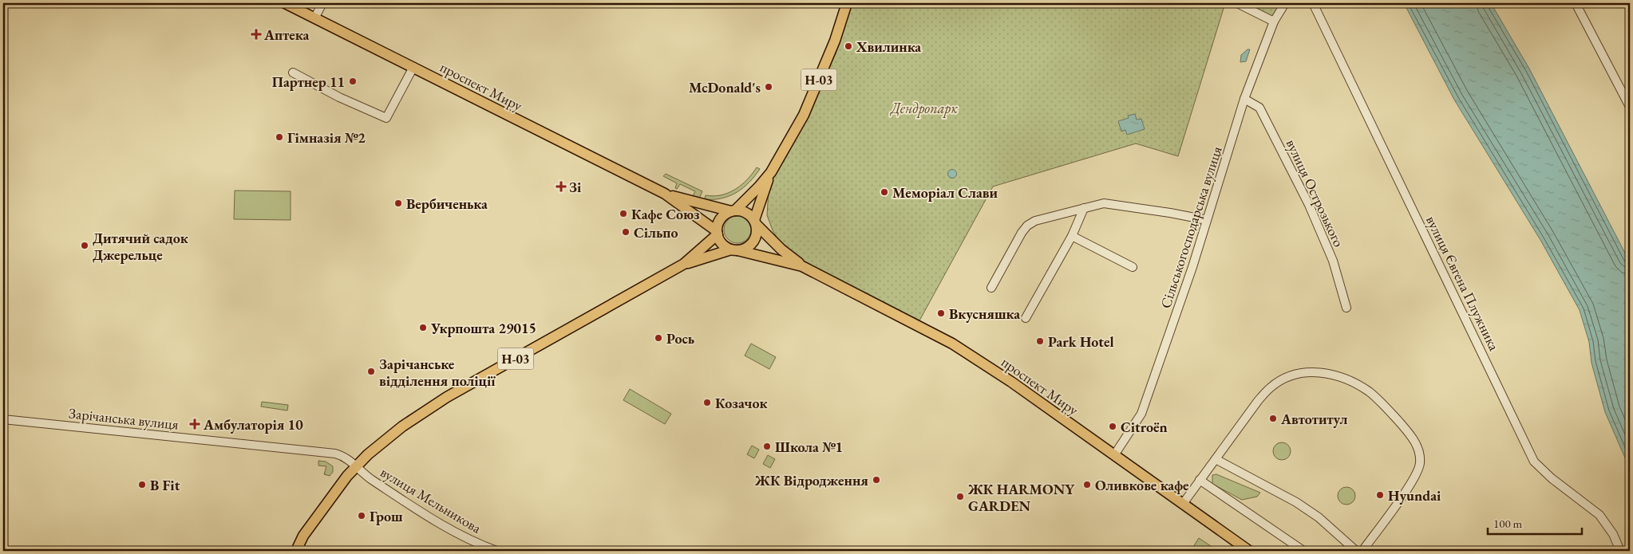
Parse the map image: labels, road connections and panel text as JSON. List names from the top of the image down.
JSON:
{
  "streets": {
    "main road": ["Н-03", "проспект Миру"],
    "street": [
      "вулиця Острозького",
      "Сільськогосподарська вулиця",
      "вулиця Євгена Плужника",
      "Зарічанська вулиця",
      "вулиця Мельникова"
    ]
  },
  "crossings": [
    ["Н-03", "проспект Миру"],
    ["Н-03", "Зарічанська вулиця"],
    ["Н-03", "вулиця Мельникова"],
    ["проспект Миру", "Сільськогосподарська вулиця"],
    ["вулиця Острозького", "Сільськогосподарська вулиця"],
    ["Зарічанська вулиця", "вулиця Мельникова"]
  ],
  "parks": ["Дендропарк"],
  "places": {
    "health": ["Аптека", "Зі", "Амбулаторія 10"],
    "other": [
      "Хвилинка",
      "Партнер 11",
      "McDonald's",
      "Гімназія №2",
      "Меморіал Слави",
      "Вербиченька",
      "Кафе Союз",
      "Сільпо",
      "Дитячий садок Джерельце",
      "Вкусняшка",
      "Укрпошта 29015",
      "Рось",
      "Park Hotel",
      "Зарічанське відділення поліції",
      "Козачок",
      "Автотитул",
      "Citroën",
      "Школа №1",
      "ЖК Відродження",
      "B Fit",
      "Оливкове кафе",
      "Hyundai",
      "ЖК HARMONY GARDEN",
      "Грош"
    ]
  },
  "scale_bar": "100 m"
}
